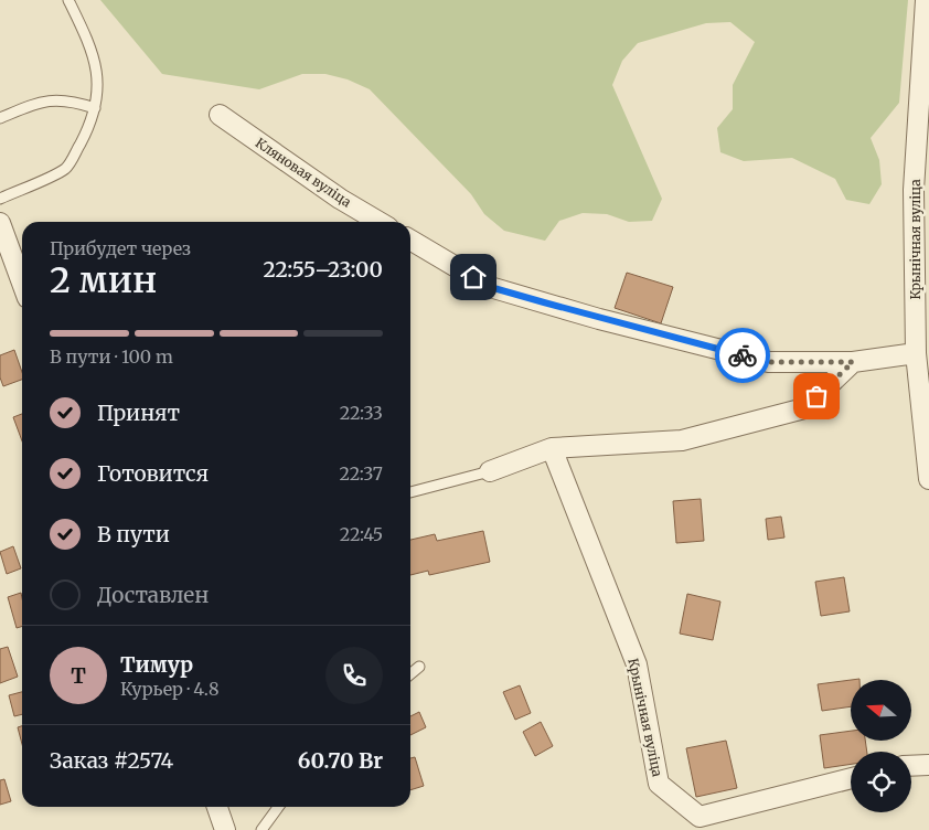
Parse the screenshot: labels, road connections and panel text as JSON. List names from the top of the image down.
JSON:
{
  "streets": {
    "street": ["Кляновая вуліца", "Крынічная вуліца"]
  },
  "north": "left",
  "page": {
    "heading": ["2 мин", "Прибудет через", "22:55–23:00"],
    "panel": [
      "Тимур",
      "Курьер · 4.8",
      "Заказ #2574",
      "60.70 Br"
    ],
    "bar": "В пути · 100 m",
    "list": [
      ["Принят", "22:33"],
      ["Готовится", "22:37"],
      ["В пути", "22:45"],
      "Доставлен"
    ],
    "round": "Т"
  }
}
